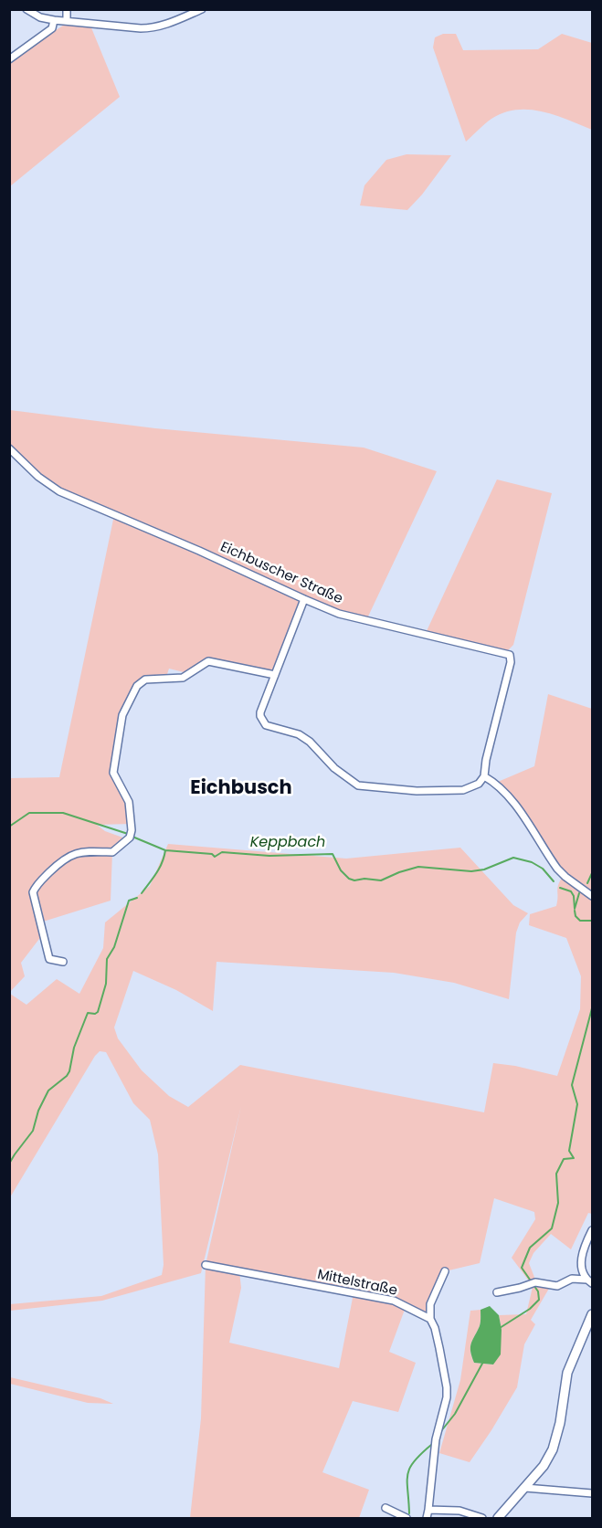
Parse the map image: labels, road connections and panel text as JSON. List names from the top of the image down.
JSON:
{
  "streets": {
    "street": ["Eichbuscher Straße", "Mittelstraße"]
  },
  "districts": ["Eichbusch"],
  "water": ["Keppbach"]
}
